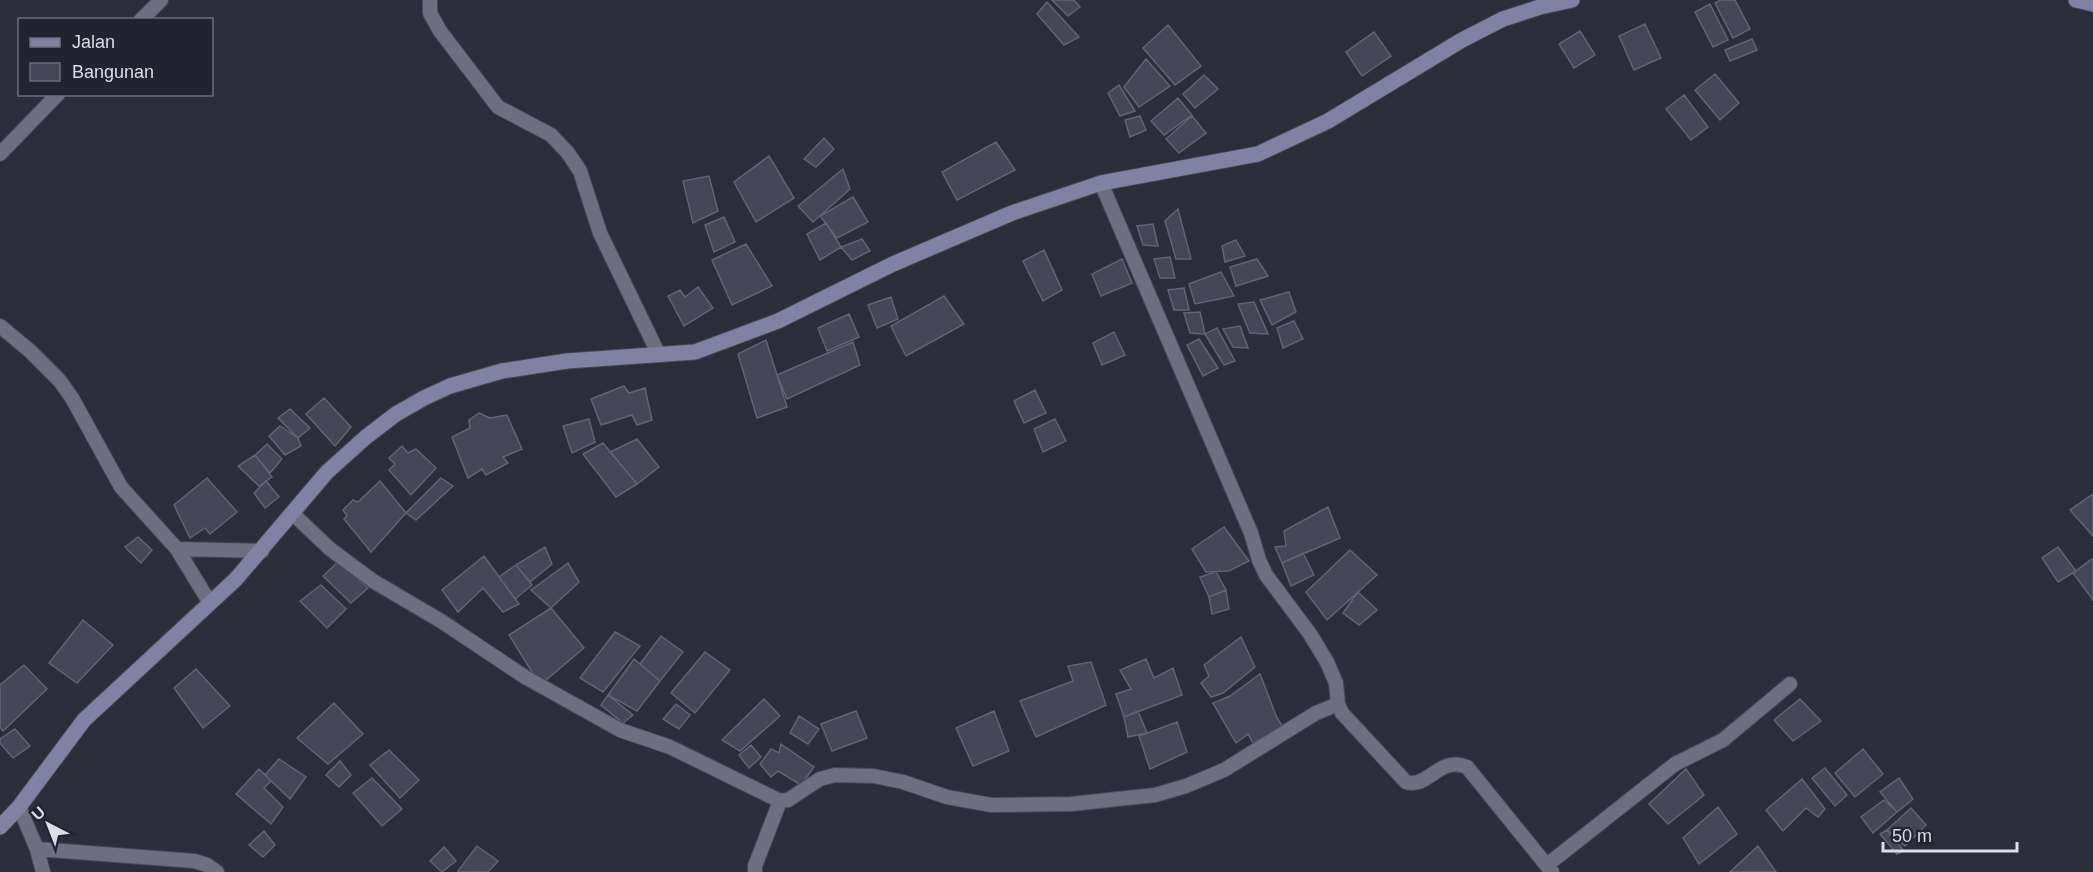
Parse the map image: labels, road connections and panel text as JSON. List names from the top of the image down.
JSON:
{
  "legend": ["Jalan", "Bangunan"],
  "scale_bar": "50 m",
  "north": "top left"
}
